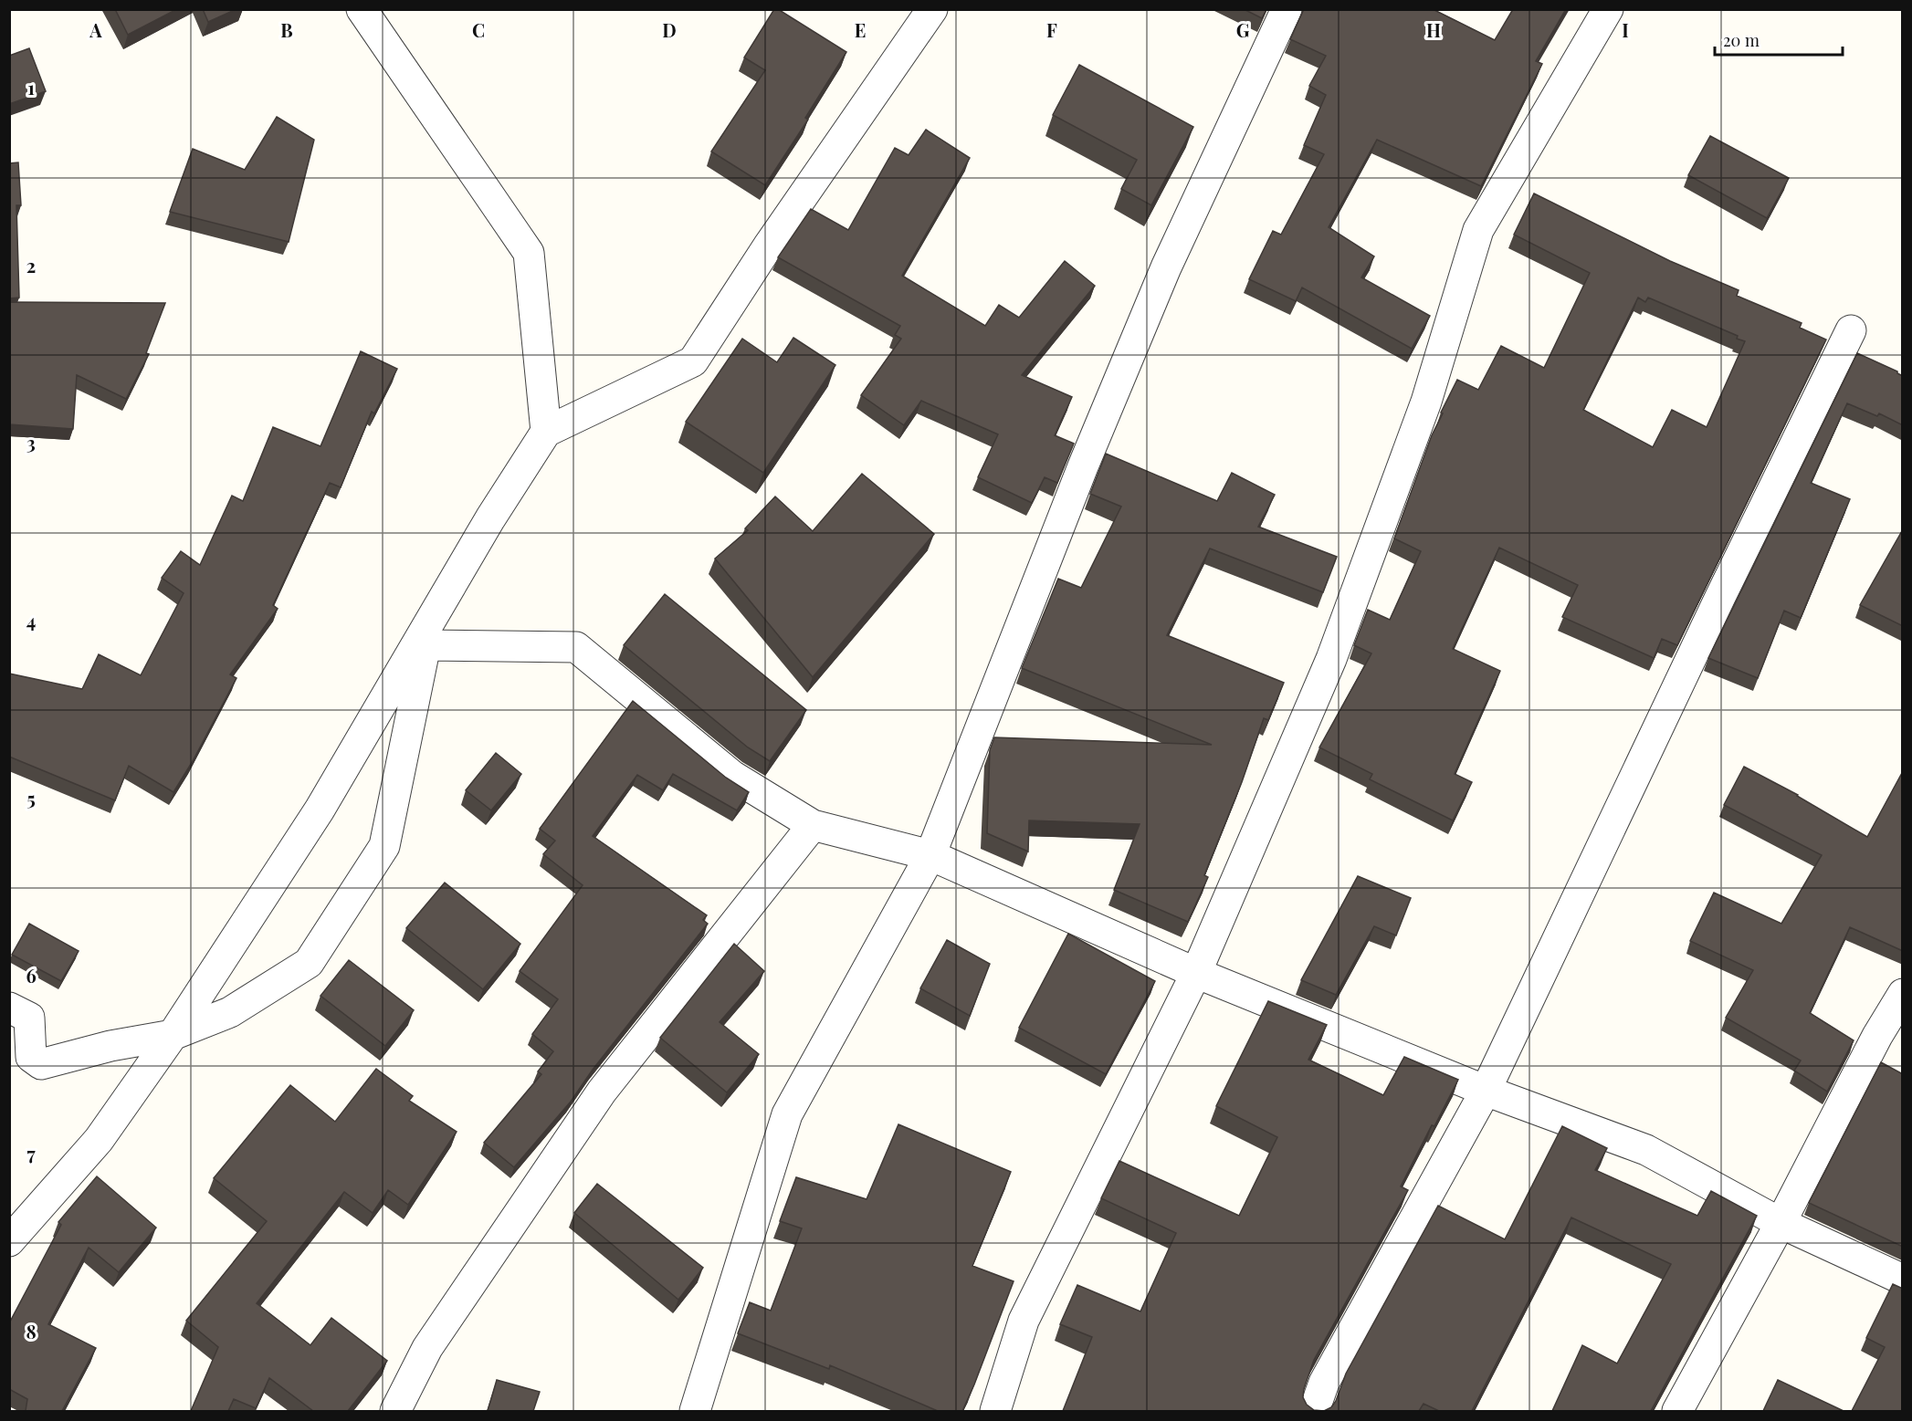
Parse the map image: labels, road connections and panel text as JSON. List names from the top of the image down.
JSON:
{
  "scale_bar": "20 m",
  "grid": {
    "columns": [
      "A",
      "B",
      "C",
      "D",
      "E",
      "F",
      "G",
      "H",
      "I"
    ],
    "rows": [
      "1",
      "2",
      "3",
      "4",
      "5",
      "6",
      "7",
      "8"
    ]
  }
}
